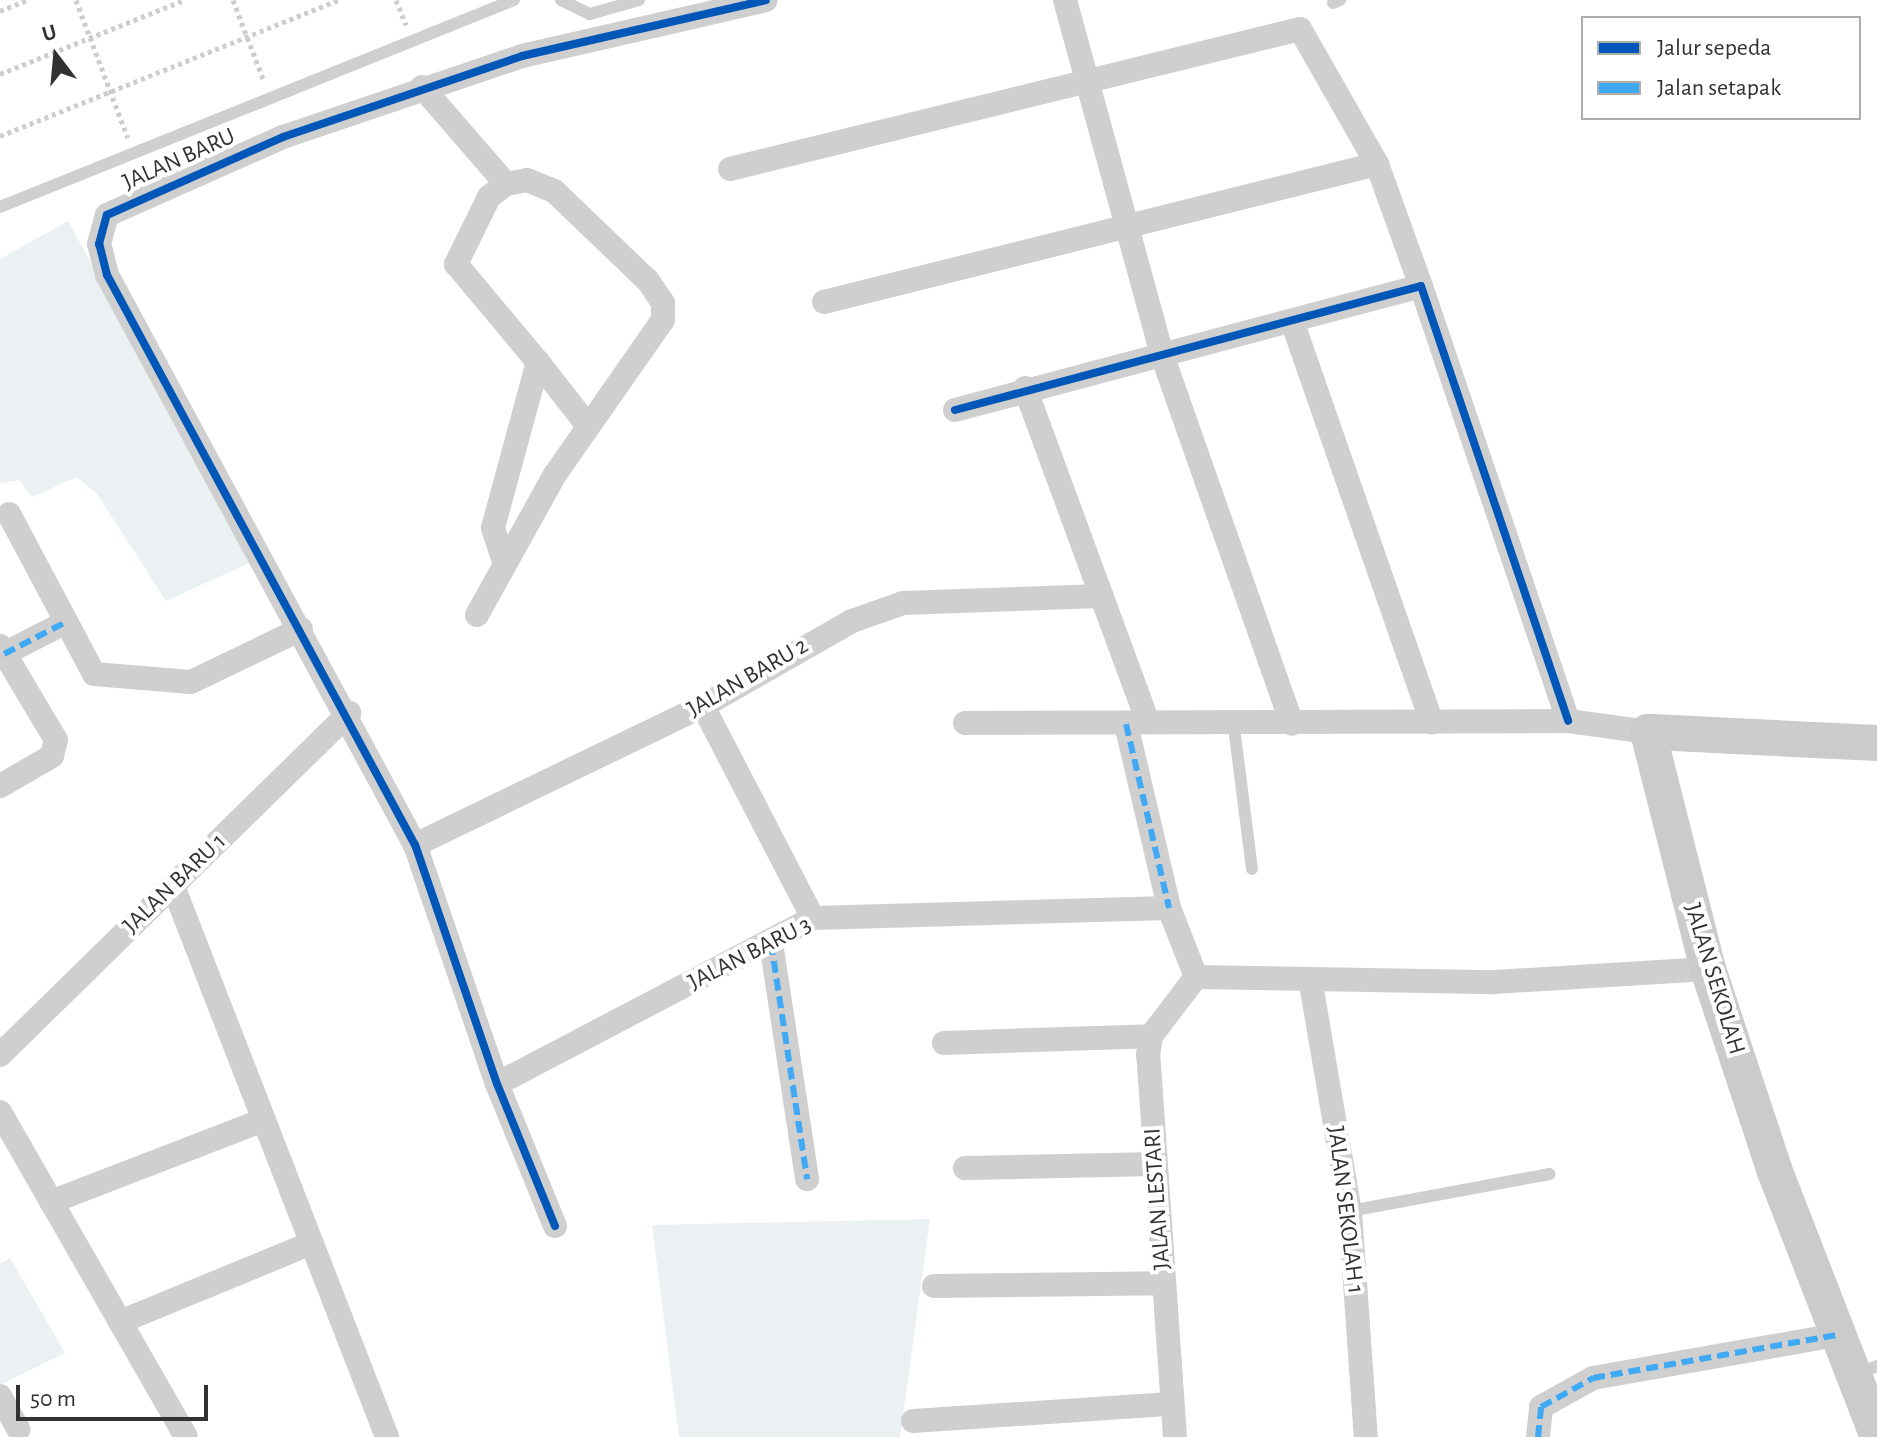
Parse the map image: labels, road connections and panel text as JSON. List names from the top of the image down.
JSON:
{
  "streets": {
    "street": [
      "JALAN BARU",
      "JALAN BARU 2",
      "JALAN BARU 1",
      "JALAN BARU 3",
      "JALAN SEKOLAH",
      "JALAN LESTARI",
      "JALAN SEKOLAH 1"
    ]
  },
  "crossings": [
    ["JALAN BARU", "JALAN BARU 2"],
    ["JALAN BARU", "JALAN BARU 1"],
    ["JALAN BARU", "JALAN BARU 3"]
  ],
  "legend": ["Jalur sepeda", "Jalan setapak"],
  "scale_bar": "50 m",
  "north": "top"
}
